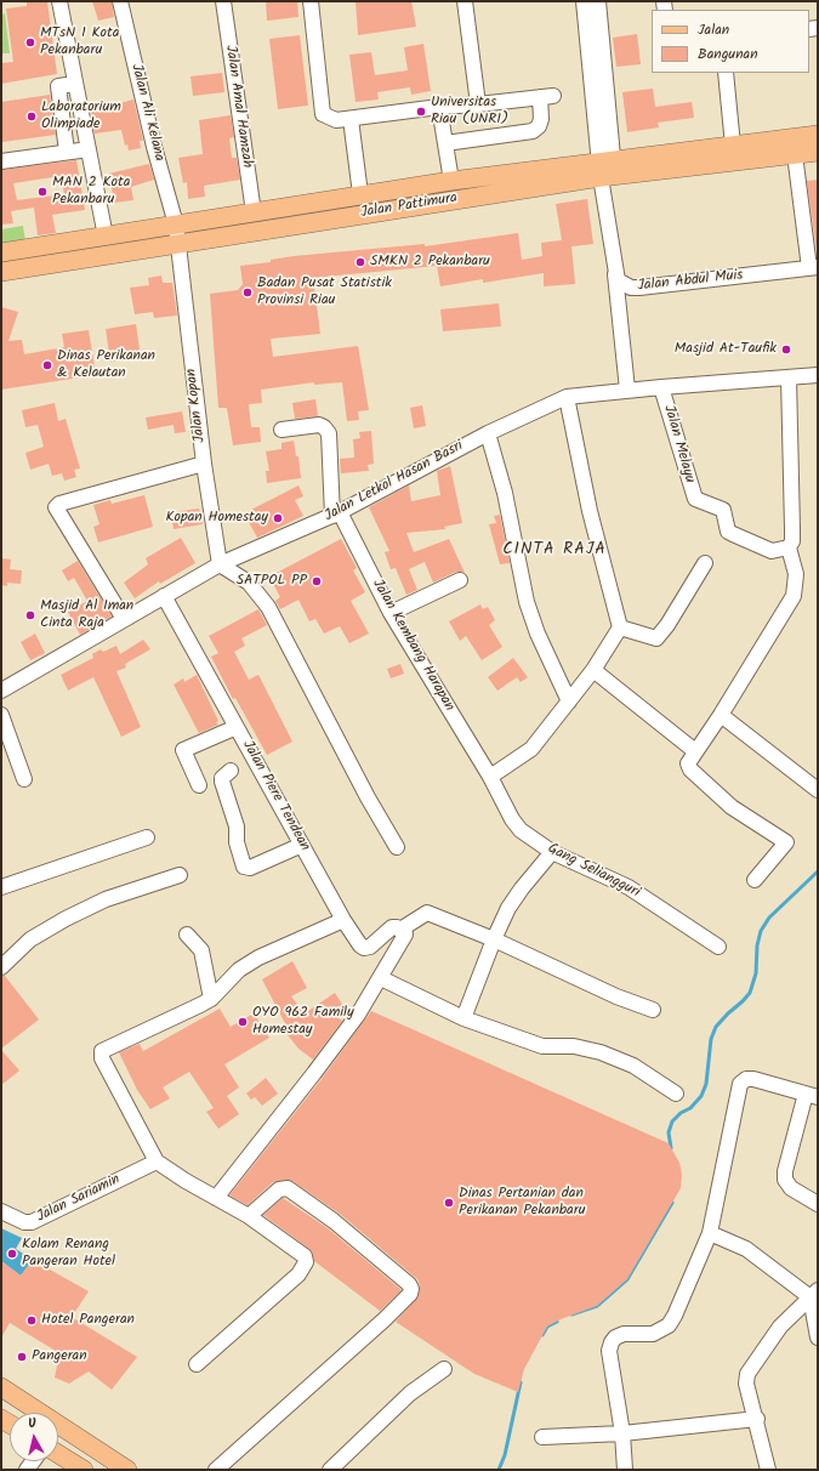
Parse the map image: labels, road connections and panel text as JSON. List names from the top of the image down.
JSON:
{
  "streets": {
    "main road": ["Jalan Pattimura"],
    "street": [
      "Jalan Amal Hamzah",
      "Jalan Ali Kelana",
      "Jalan Abdul Muis",
      "Jalan Kopan",
      "Jalan Melayu",
      "Jalan Letkol Hasan Basri",
      "Jalan Kembang Harapan",
      "Jalan Piere Tendean",
      "Gang Seliangguri",
      "Jalan Sariamin"
    ]
  },
  "crossings": [
    ["Jalan Amal Hamzah", "Jalan Pattimura"],
    ["Jalan Ali Kelana", "Jalan Pattimura"],
    ["Jalan Ali Kelana", "Jalan Kopan"],
    ["Jalan Pattimura", "Jalan Abdul Muis"],
    ["Jalan Pattimura", "Jalan Kopan"],
    ["Jalan Kopan", "Jalan Letkol Hasan Basri"],
    ["Jalan Melayu", "Jalan Letkol Hasan Basri"],
    ["Jalan Letkol Hasan Basri", "Jalan Kembang Harapan"],
    ["Jalan Letkol Hasan Basri", "Jalan Piere Tendean"],
    ["Jalan Kembang Harapan", "Gang Seliangguri"]
  ],
  "districts": ["CINTA RAJA"],
  "places": [
    "MTsN 1 Kota Pekanbaru",
    "Universitas Riau (UNRI)",
    "Laboratorium Olimpiade",
    "MAN 2 Kota Pekanbaru",
    "SMKN 2 Pekanbaru",
    "Badan Pusat Statistik Provinsi Riau",
    "Masjid At-Taufik",
    "Dinas Perikanan & Kelautan",
    "Kopan Homestay",
    "SATPOL PP",
    "Masjid Al Iman Cinta Raja",
    "OYO 962 Family Homestay",
    "Dinas Pertanian dan Perikanan Pekanbaru",
    "Kolam Renang Pangeran Hotel",
    "Hotel Pangeran",
    "Pangeran"
  ],
  "legend": ["Jalan", "Bangunan"],
  "north": "top"
}
